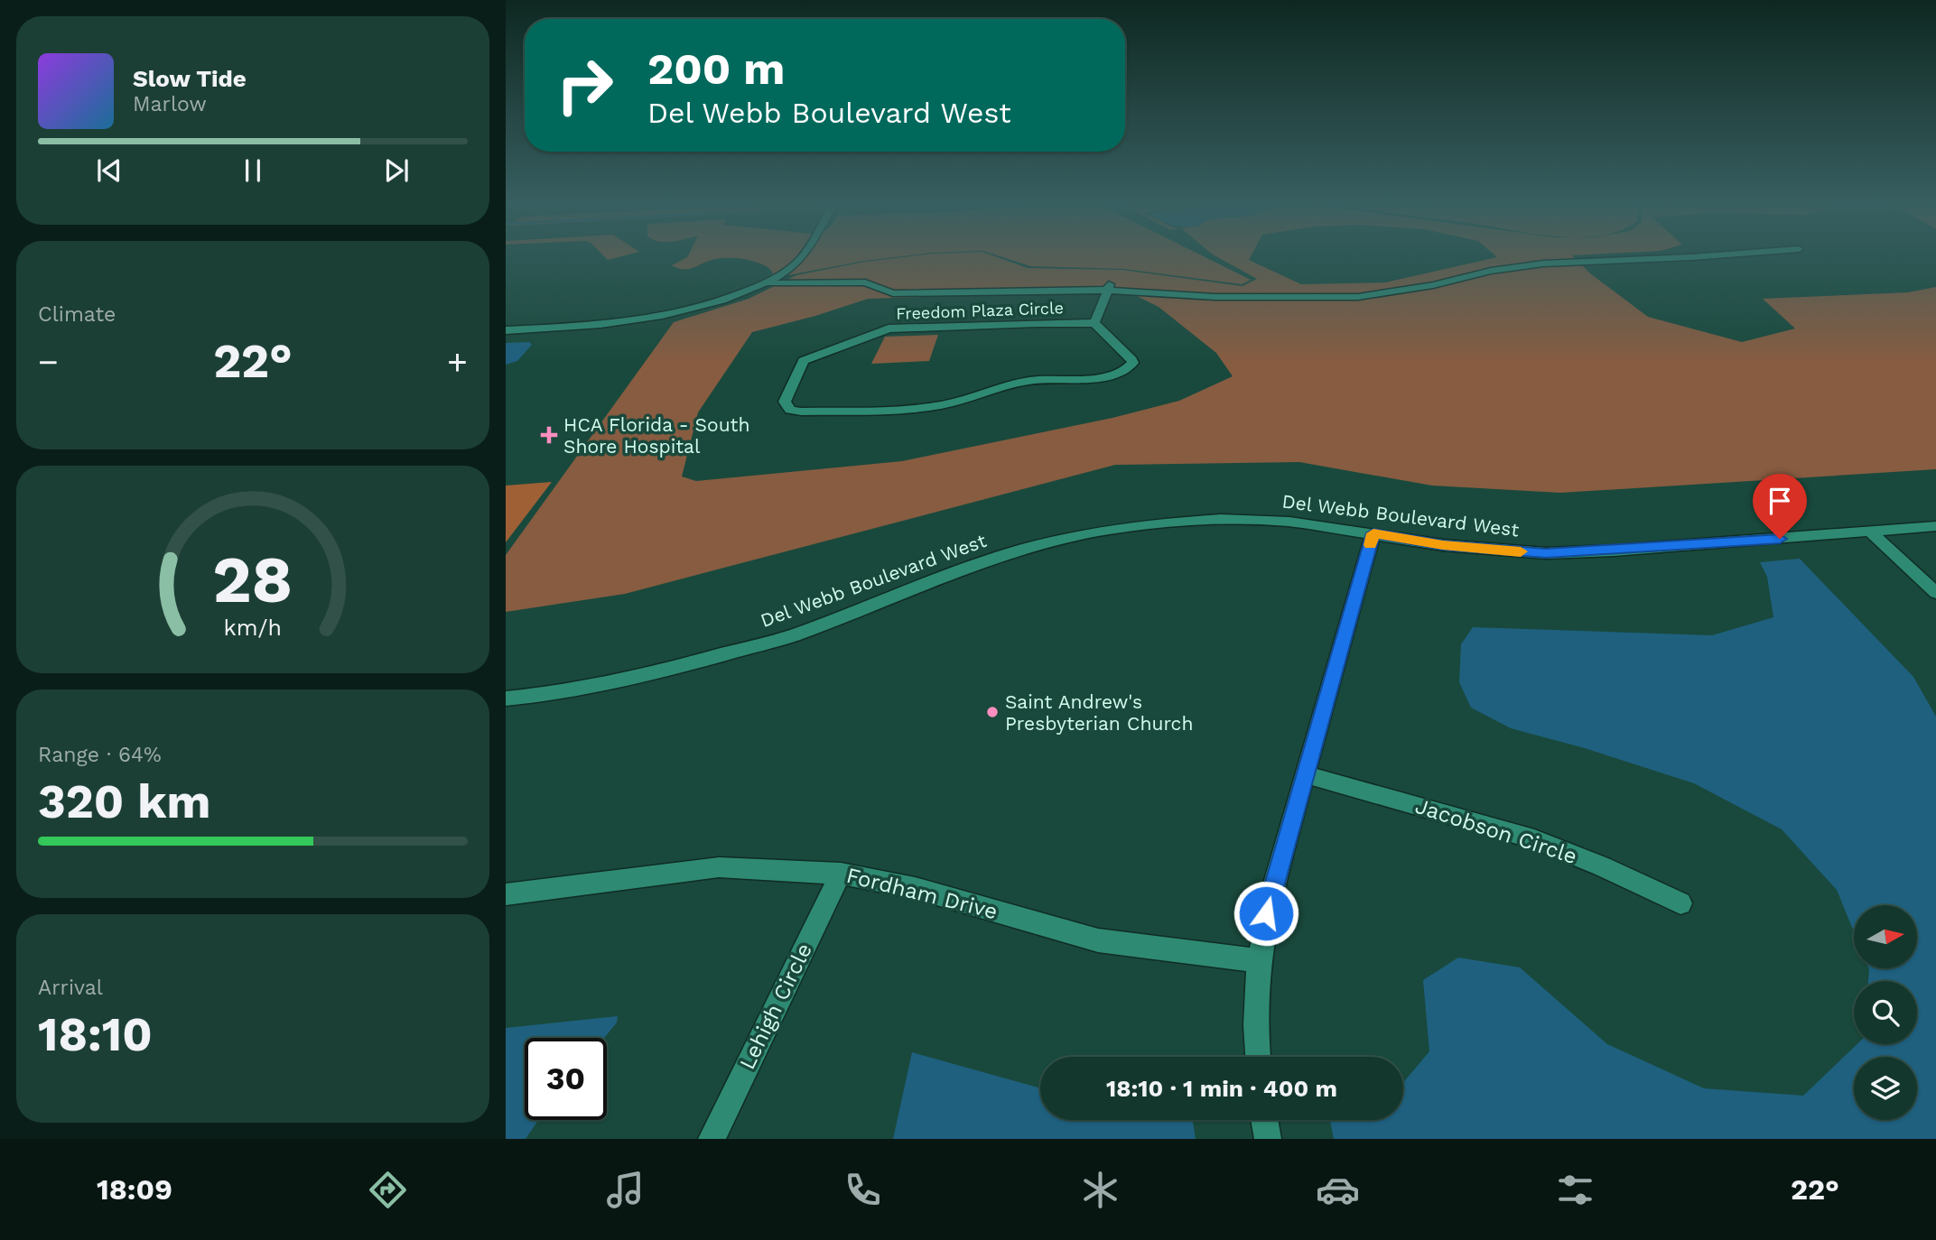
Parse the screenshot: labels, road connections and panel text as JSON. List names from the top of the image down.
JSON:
{
  "streets": {
    "street": [
      "Freedom Plaza Circle",
      "Del Webb Boulevard West",
      "Jacobson Circle",
      "Fordham Drive",
      "Lehigh Circle"
    ]
  },
  "crossings": [
    ["Fordham Drive", "Lehigh Circle"]
  ],
  "places": {
    "health": ["HCA Florida - South Shore Hospital"],
    "other": ["Saint Andrew's Presbyterian Church"]
  },
  "north": "right",
  "page": {
    "turn": ["200 m", "Del Webb Boulevard West"],
    "song": ["Slow Tide", "Marlow"],
    "tile": [
      "Climate",
      ["Range · 64%", "320 km"],
      ["Arrival", "18:10"]
    ],
    "heat": ["−", "22°", "+"],
    "limit": "30",
    "trip": "18:10 · 1 min · 400 m",
    "tabs": ["18:09", "22°"],
    "gauge": ["28", "km/h"]
  }
}
